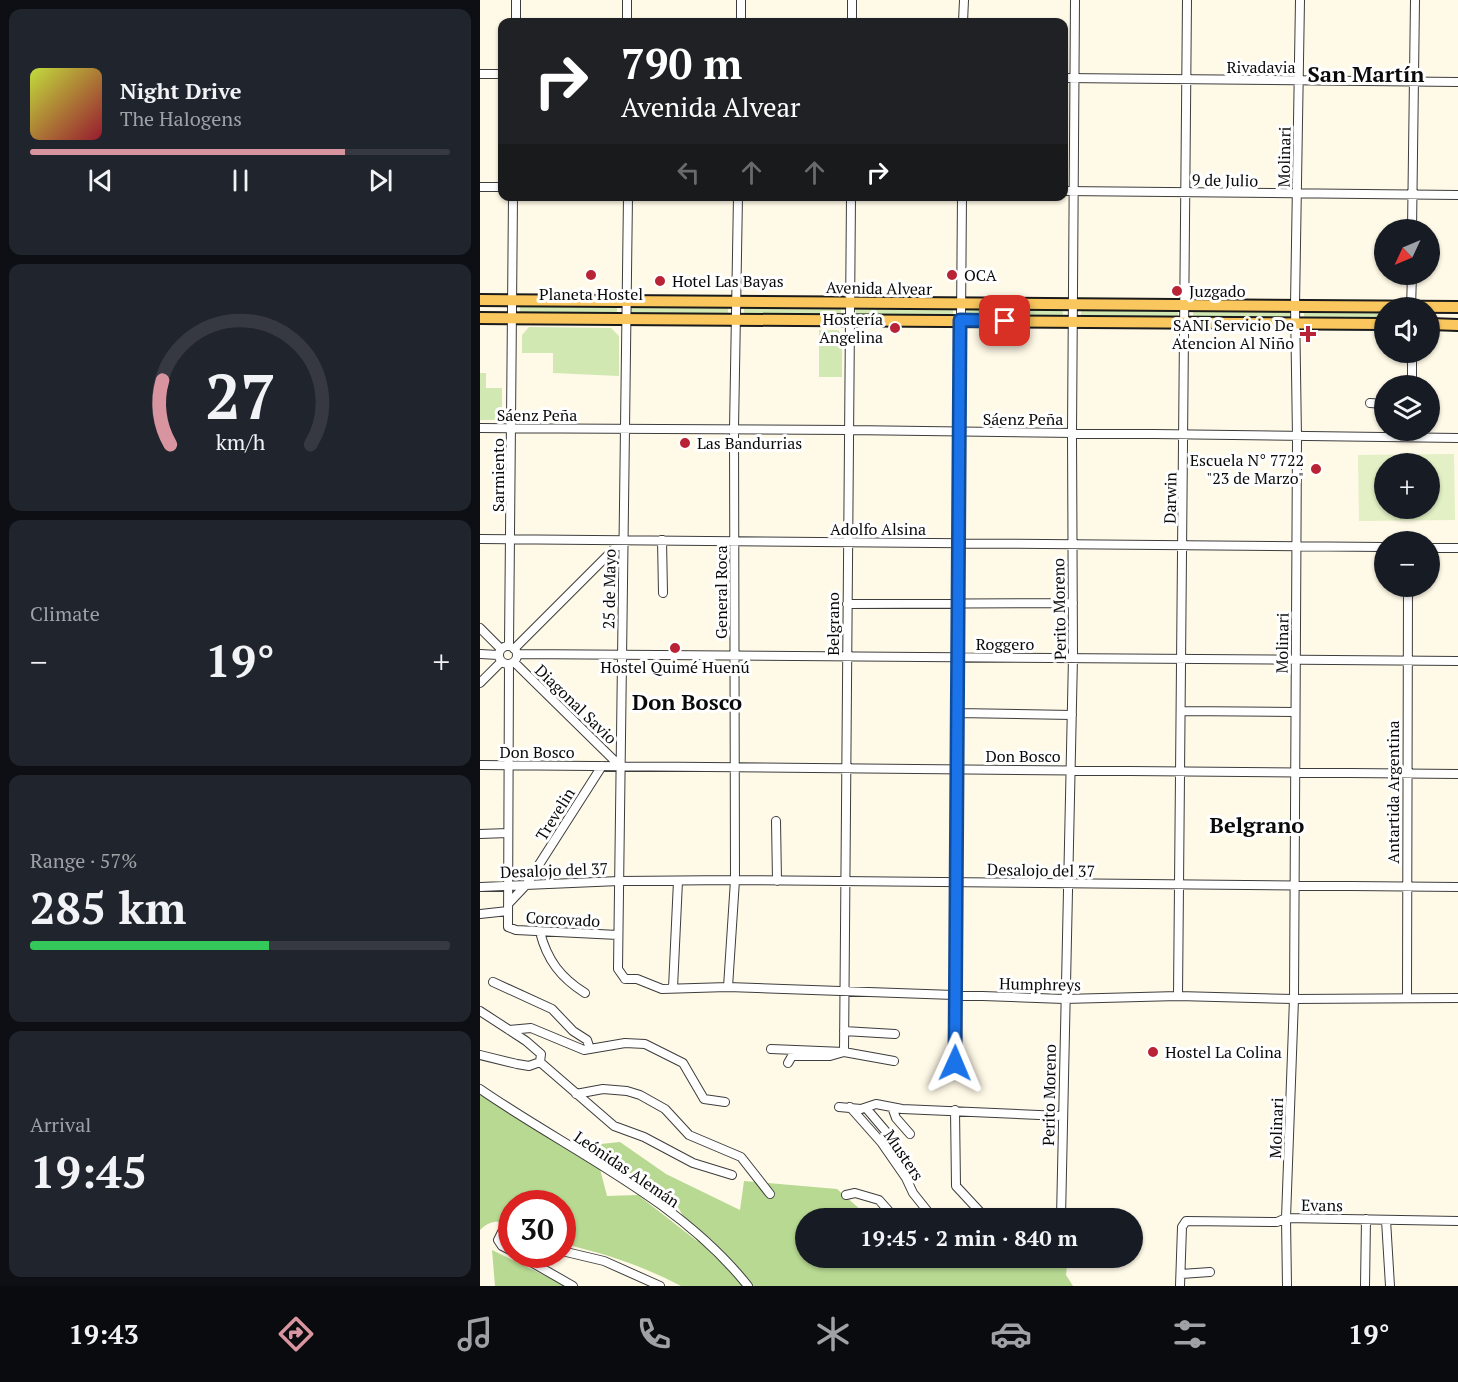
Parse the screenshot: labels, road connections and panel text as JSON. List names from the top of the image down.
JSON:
{
  "streets": {
    "main road": ["Avenida Alvear"],
    "street": [
      "Rivadavia",
      "Molinari",
      "9 de Julio",
      "Sáenz Peña",
      "Sarmiento",
      "Darwin",
      "Adolfo Alsina",
      "25 de Mayo",
      "General Roca",
      "Perito Moreno",
      "Belgrano",
      "Roggero",
      "Diagonal Savio",
      "Don Bosco",
      "Antartida Argentina",
      "Trevelin",
      "Desalojo del 37",
      "Corcovado",
      "Humphreys",
      "Musters",
      "Leónidas Alemán",
      "Evans"
    ]
  },
  "crossings": [
    ["Rivadavia", "Molinari"],
    ["Rivadavia", "Darwin"],
    ["Rivadavia", "Perito Moreno"],
    ["Molinari", "9 de Julio"],
    ["Molinari", "Avenida Alvear"],
    ["Molinari", "Sáenz Peña"],
    ["Molinari", "Adolfo Alsina"],
    ["Molinari", "Roggero"],
    ["Molinari", "Don Bosco"],
    ["Molinari", "Desalojo del 37"],
    ["Molinari", "Humphreys"],
    ["Molinari", "Evans"],
    ["9 de Julio", "Darwin"],
    ["9 de Julio", "Perito Moreno"],
    ["Avenida Alvear", "Sarmiento"],
    ["Avenida Alvear", "Darwin"],
    ["Avenida Alvear", "25 de Mayo"],
    ["Avenida Alvear", "General Roca"],
    ["Avenida Alvear", "Perito Moreno"],
    ["Avenida Alvear", "Belgrano"],
    ["Sáenz Peña", "Sarmiento"],
    ["Sáenz Peña", "Darwin"],
    ["Sáenz Peña", "25 de Mayo"],
    ["Sáenz Peña", "General Roca"],
    ["Sáenz Peña", "Perito Moreno"],
    ["Sáenz Peña", "Belgrano"],
    ["Sarmiento", "Adolfo Alsina"],
    ["Sarmiento", "Roggero"],
    ["Sarmiento", "Diagonal Savio"],
    ["Sarmiento", "Don Bosco"],
    ["Sarmiento", "Trevelin"],
    ["Sarmiento", "Desalojo del 37"],
    ["Sarmiento", "Corcovado"],
    ["Darwin", "Adolfo Alsina"],
    ["Darwin", "Roggero"],
    ["Darwin", "Don Bosco"],
    ["Darwin", "Desalojo del 37"],
    ["Darwin", "Humphreys"],
    ["Adolfo Alsina", "25 de Mayo"],
    ["Adolfo Alsina", "General Roca"],
    ["Adolfo Alsina", "Perito Moreno"],
    ["Adolfo Alsina", "Belgrano"],
    ["25 de Mayo", "Roggero"],
    ["25 de Mayo", "Diagonal Savio"],
    ["25 de Mayo", "Don Bosco"],
    ["25 de Mayo", "Desalojo del 37"],
    ["25 de Mayo", "Corcovado"],
    ["25 de Mayo", "Humphreys"],
    ["General Roca", "Roggero"],
    ["General Roca", "Don Bosco"],
    ["General Roca", "Desalojo del 37"],
    ["General Roca", "Humphreys"],
    ["Perito Moreno", "Roggero"],
    ["Perito Moreno", "Don Bosco"],
    ["Perito Moreno", "Desalojo del 37"],
    ["Perito Moreno", "Humphreys"],
    ["Belgrano", "Roggero"],
    ["Belgrano", "Don Bosco"],
    ["Belgrano", "Desalojo del 37"],
    ["Belgrano", "Humphreys"],
    ["Roggero", "Diagonal Savio"],
    ["Roggero", "Antartida Argentina"],
    ["Diagonal Savio", "Don Bosco"],
    ["Don Bosco", "Antartida Argentina"],
    ["Don Bosco", "Trevelin"],
    ["Antartida Argentina", "Desalojo del 37"],
    ["Antartida Argentina", "Humphreys"],
    ["Trevelin", "Desalojo del 37"],
    ["Trevelin", "Corcovado"]
  ],
  "districts": ["San Martín", "Don Bosco", "Belgrano"],
  "places": {
    "other": [
      "Planeta Hostel",
      "OCA",
      "Hotel Las Bayas",
      "Juzgado",
      "Hostería Angelina",
      "Las Bandurrias",
      "Escuela N° 7722 \"23 de Marzo\"",
      "Hostel Quimé Huenú",
      "Hostel La Colina"
    ],
    "health": ["SANI Servicio De Atencion Al Niño"]
  },
  "north": "bottom left",
  "page": {
    "turn": ["790 m", "Avenida Alvear"],
    "song": ["Night Drive", "The Halogens"],
    "map_buttons": ["+", "−"],
    "tile": [
      "Climate",
      ["Range · 57%", "285 km"],
      ["Arrival", "19:45"]
    ],
    "heat": ["−", "19°", "+"],
    "limit": "30",
    "trip": "19:45 · 2 min · 840 m",
    "tabs": ["19:43", "19°"],
    "gauge": ["27", "km/h"]
  }
}
